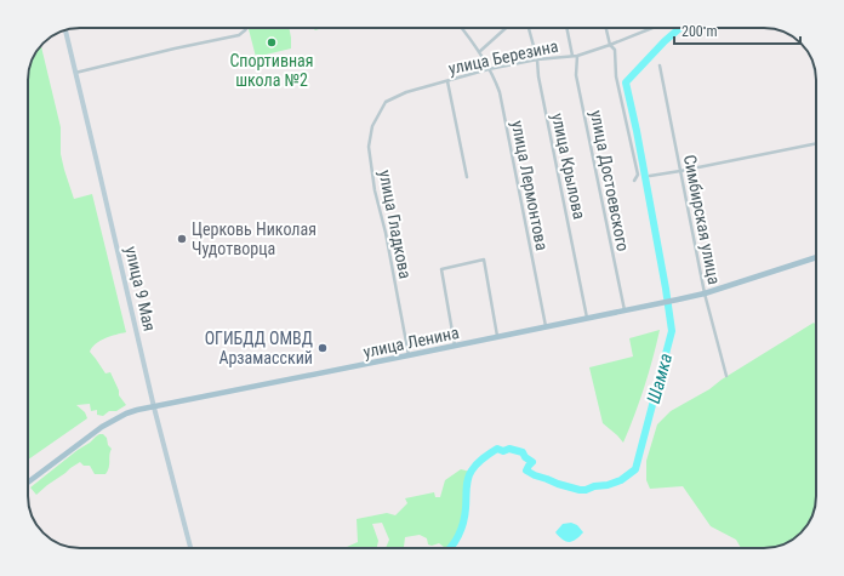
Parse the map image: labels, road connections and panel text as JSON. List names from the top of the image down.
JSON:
{
  "streets": {
    "main road": ["улица 9 Мая", "улица Ленина"],
    "street": [
      "улица Березина",
      "улица Крылова",
      "улица Достоевского",
      "улица Лермонтова",
      "Симбирская улица",
      "улица Гладкова"
    ]
  },
  "crossings": [
    ["улица Березина", "улица Крылова"],
    ["улица Березина", "улица Достоевского"],
    ["улица Березина", "улица Лермонтова"],
    ["улица Березина", "улица Гладкова"],
    ["улица Крылова", "улица Ленина"],
    ["улица Достоевского", "улица Ленина"],
    ["улица Лермонтова", "улица Ленина"],
    ["Симбирская улица", "улица Ленина"],
    ["улица Гладкова", "улица Ленина"],
    ["улица 9 Мая", "улица Ленина"]
  ],
  "water": ["Шамка"],
  "places": ["Спортивная школа №2", "Церковь Николая Чудотворца", "ОГИБДД ОМВД Арзамасский"],
  "scale_bar": "200 m"
}
